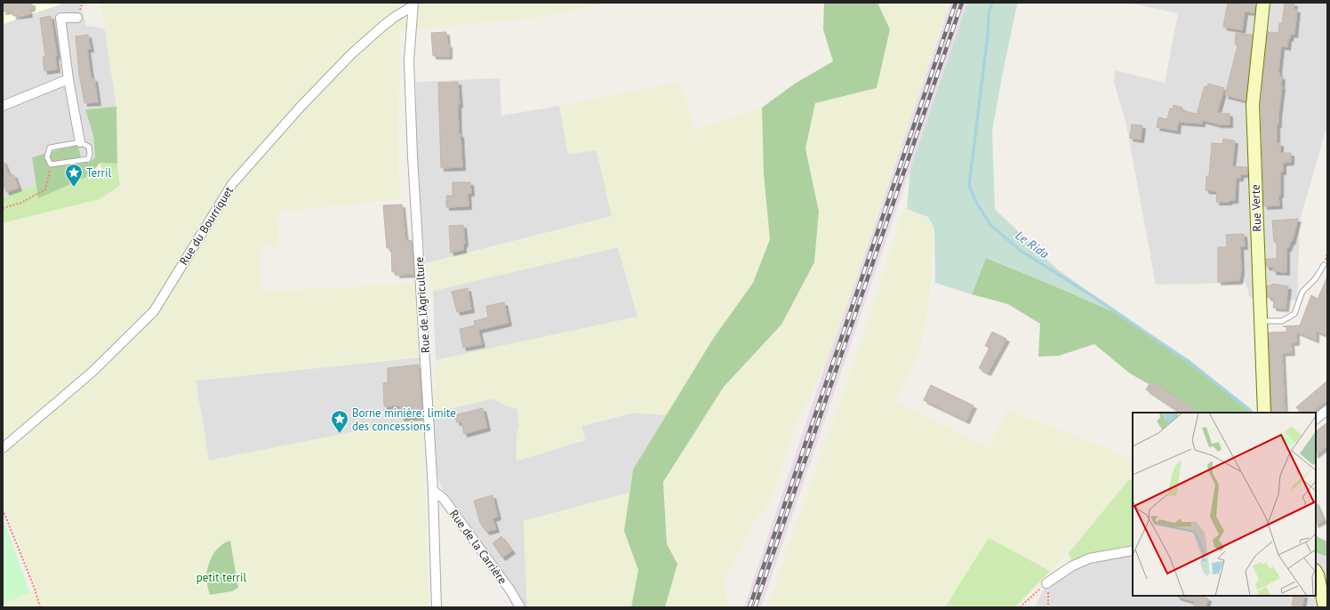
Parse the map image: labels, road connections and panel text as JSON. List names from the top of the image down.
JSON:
{
  "streets": {
    "street": [
      "Rue Verte",
      "Rue du Bourriquet",
      "Rue de l'Agriculture",
      "Rue de la Carrière"
    ]
  },
  "crossings": [
    ["Rue du Bourriquet", "Rue de l'Agriculture"],
    ["Rue de l'Agriculture", "Rue de la Carrière"]
  ],
  "water": ["Le Rida"],
  "parks": ["petit terril"],
  "places": {
    "place": ["Terril", "Borne minière: limite des concessions"]
  }
}
